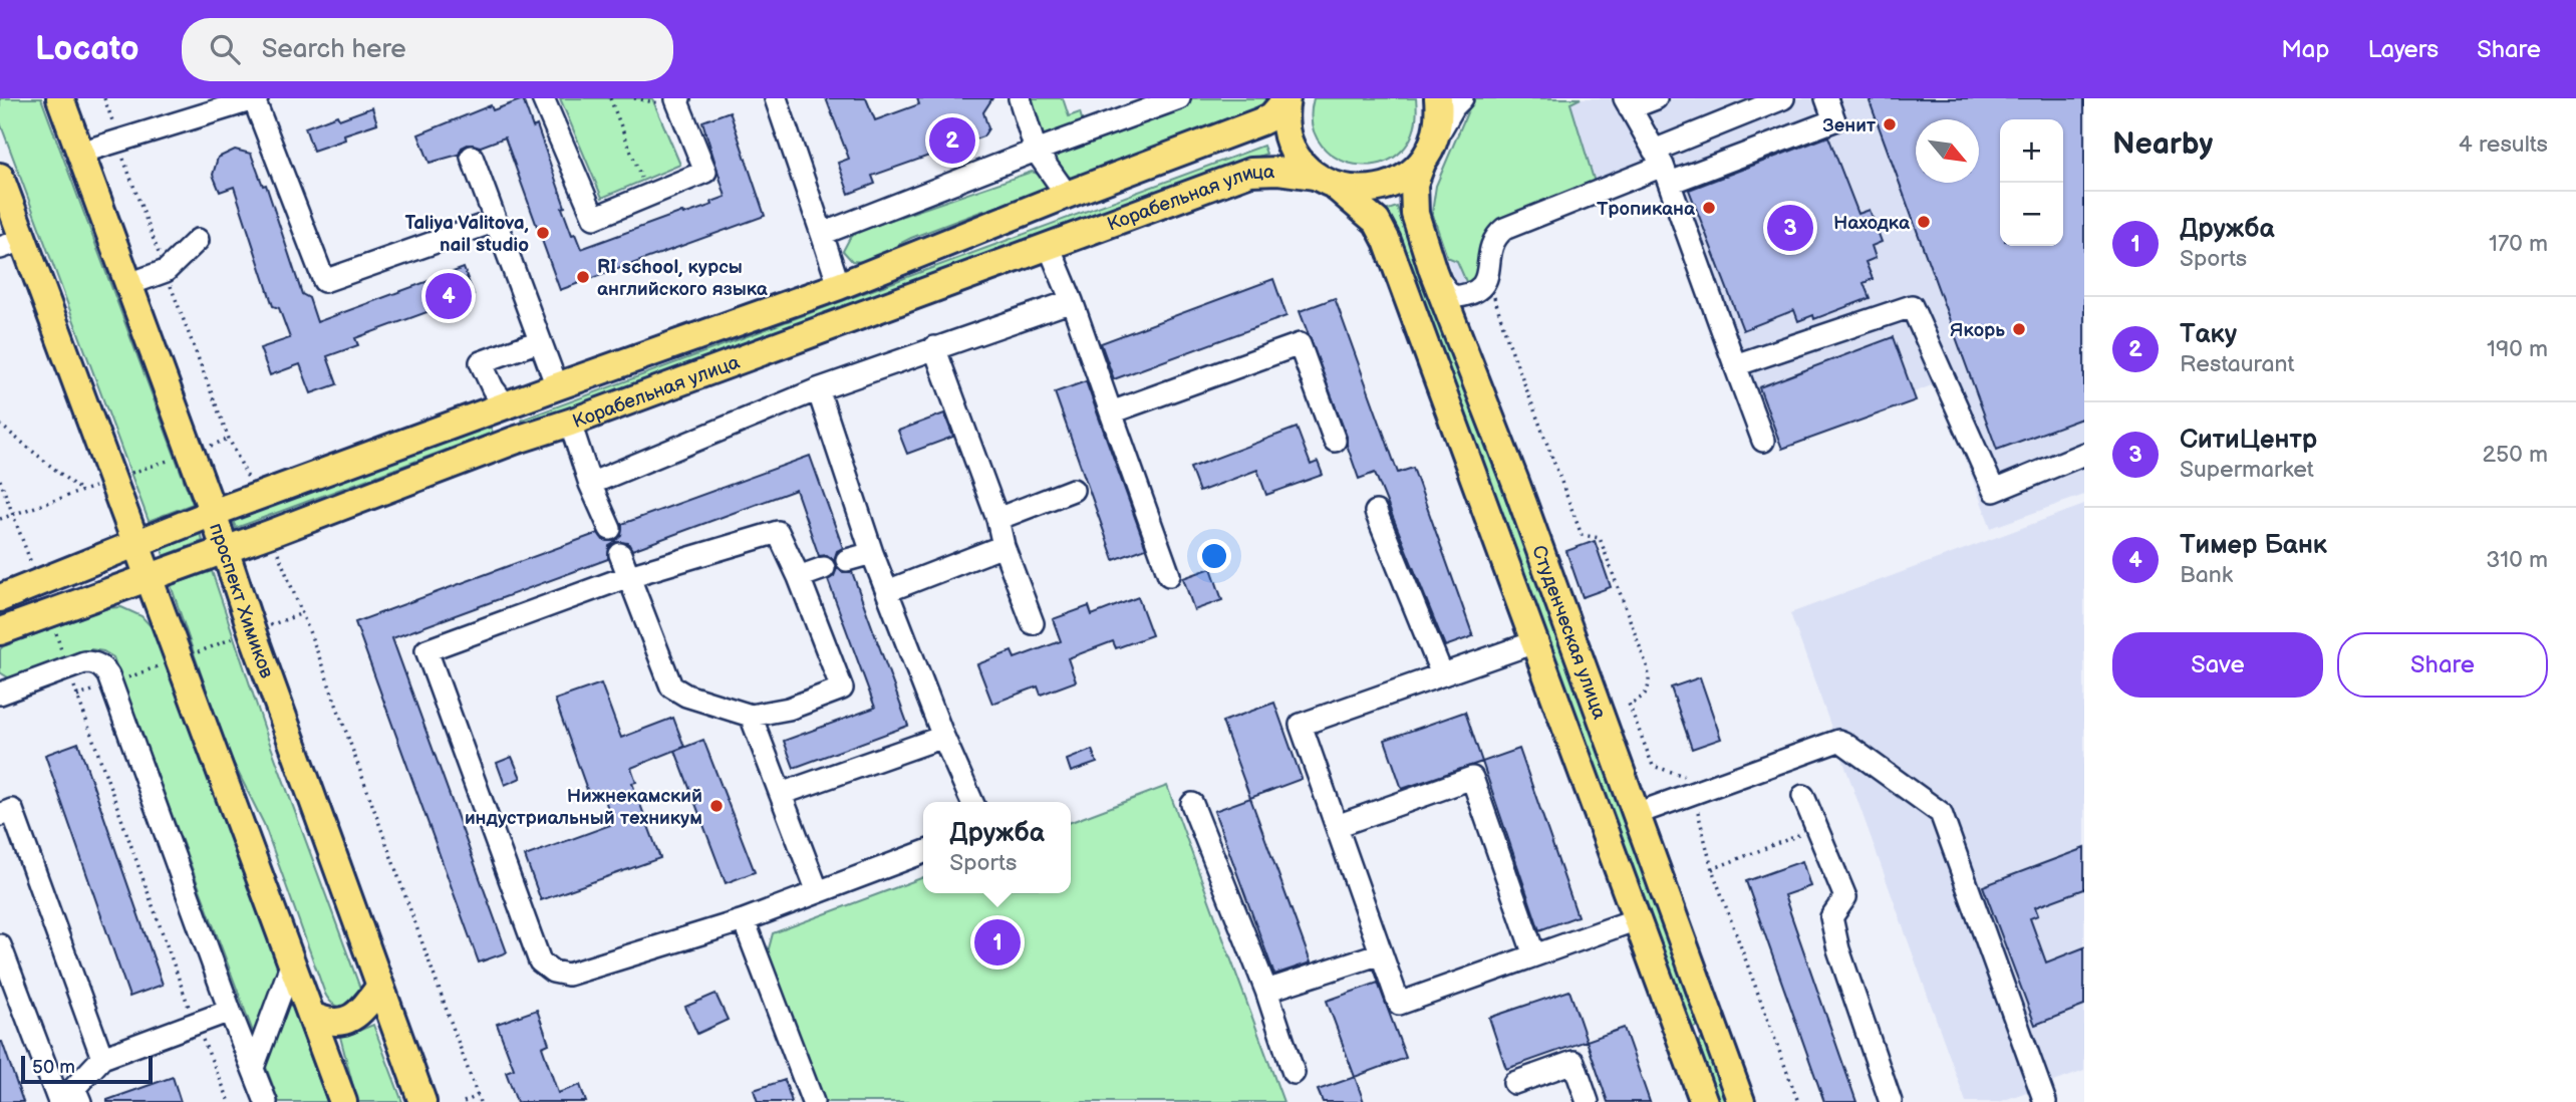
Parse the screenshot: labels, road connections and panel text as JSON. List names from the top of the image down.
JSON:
{
  "streets": {
    "main road": ["Корабельная улица", "проспект Химиков", "Студенческая улица"]
  },
  "crossings": [
    ["Корабельная улица", "проспект Химиков"],
    ["Корабельная улица", "Студенческая улица"]
  ],
  "places": [
    "Зенит",
    "Тропикана",
    "Находка",
    "Taliya Valitova, nail studio",
    "RI school, курсы английского языка",
    "Якорь",
    "Нижнекамский индустриальный техникум"
  ],
  "scale_bar": "50 m",
  "north": "bottom right",
  "page": {
    "header": "Locato",
    "search": "Search here",
    "nav": ["Map", "Layers", "Share"],
    "heading": ["Nearby", "4 results"],
    "pins": [
      "2",
      "3",
      "4",
      "1"
    ],
    "map_buttons": ["+", "−"],
    "list": [
      {
        "mark": "1",
        "name": "Дружба",
        "note": "Sports",
        "value": "170 m"
      },
      {
        "mark": "2",
        "name": "Таку",
        "note": "Restaurant",
        "value": "190 m"
      },
      {
        "mark": "3",
        "name": "СитиЦентр",
        "note": "Supermarket",
        "value": "250 m"
      },
      {
        "mark": "4",
        "name": "Тимер Банк",
        "note": "Bank",
        "value": "310 m"
      }
    ],
    "buttons": ["Save", "Share"],
    "popup": ["Дружба", "Sports"],
    "scale": "50 m"
  }
}
